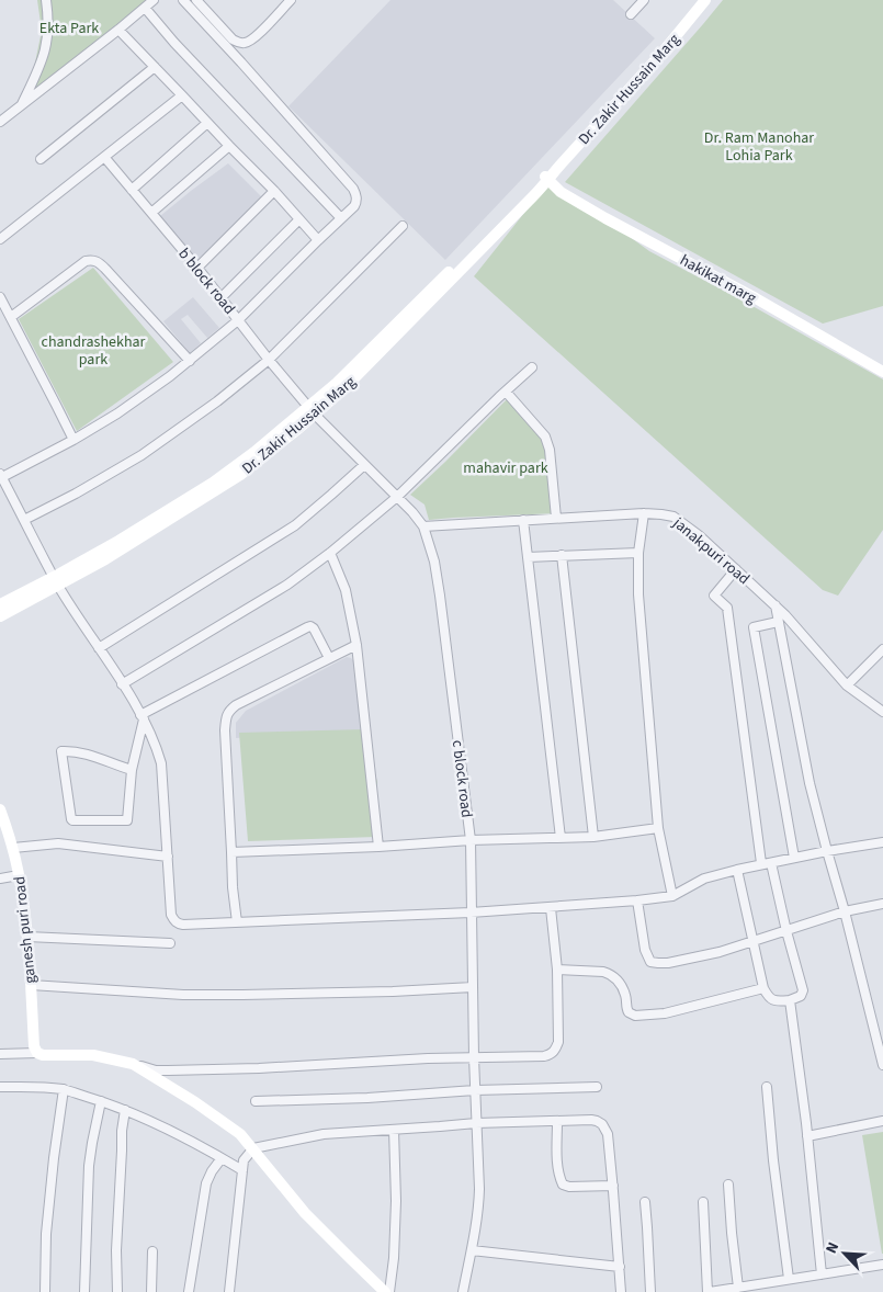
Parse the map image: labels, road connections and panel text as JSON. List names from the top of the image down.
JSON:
{
  "streets": {
    "street": [
      "Dr. Zakir Hussain Marg",
      "hakikat marg",
      "b block road",
      "janakpuri road",
      "c block road",
      "ganesh puri road"
    ]
  },
  "crossings": [
    ["Dr. Zakir Hussain Marg", "hakikat marg"],
    ["Dr. Zakir Hussain Marg", "b block road"],
    ["Dr. Zakir Hussain Marg", "c block road"],
    ["b block road", "c block road"],
    ["janakpuri road", "c block road"]
  ],
  "parks": [
    "Ekta Park",
    "Dr. Ram Manohar Lohia Park",
    "chandrashekhar park",
    "mahavir park"
  ],
  "north": "top left"
}
